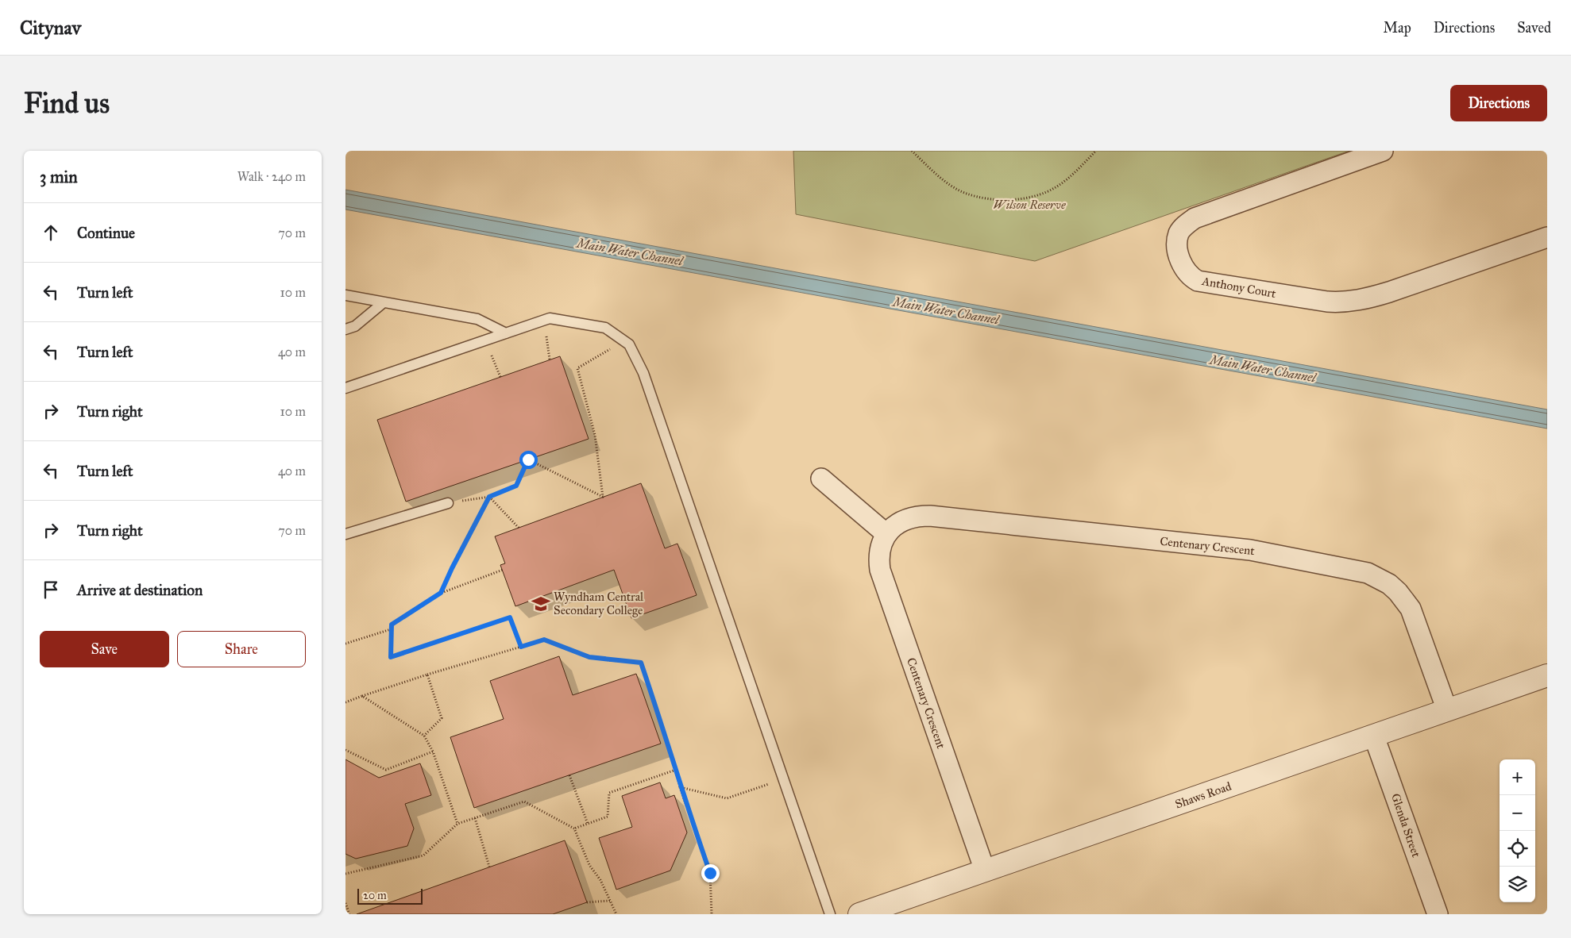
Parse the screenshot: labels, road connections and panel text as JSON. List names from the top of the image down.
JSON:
{
  "streets": {
    "street": [
      "Anthony Court",
      "Centenary Crescent",
      "Shaws Road",
      "Glenda Street"
    ]
  },
  "crossings": [
    ["Centenary Crescent", "Shaws Road"],
    ["Shaws Road", "Glenda Street"]
  ],
  "water": ["Main Water Channel"],
  "parks": ["Wilson Reserve"],
  "places": {
    "school or university": ["Wyndham Central Secondary College"]
  },
  "scale_bar": "20 m",
  "page": {
    "header": "Citynav",
    "nav": ["Map", "Directions", "Saved"],
    "buttons": [
      "Directions",
      ["Save", "Share"]
    ],
    "title": "Find us",
    "heading": ["3 min", "Walk · 240 m"],
    "list": [
      ["Continue", "70 m"],
      ["Turn left", "10 m"],
      ["Turn left", "40 m"],
      ["Turn right", "10 m"],
      ["Turn left", "40 m"],
      ["Turn right", "70 m"],
      "Arrive at destination"
    ],
    "map_buttons": ["+", "−"],
    "scale": "20 m"
  }
}
